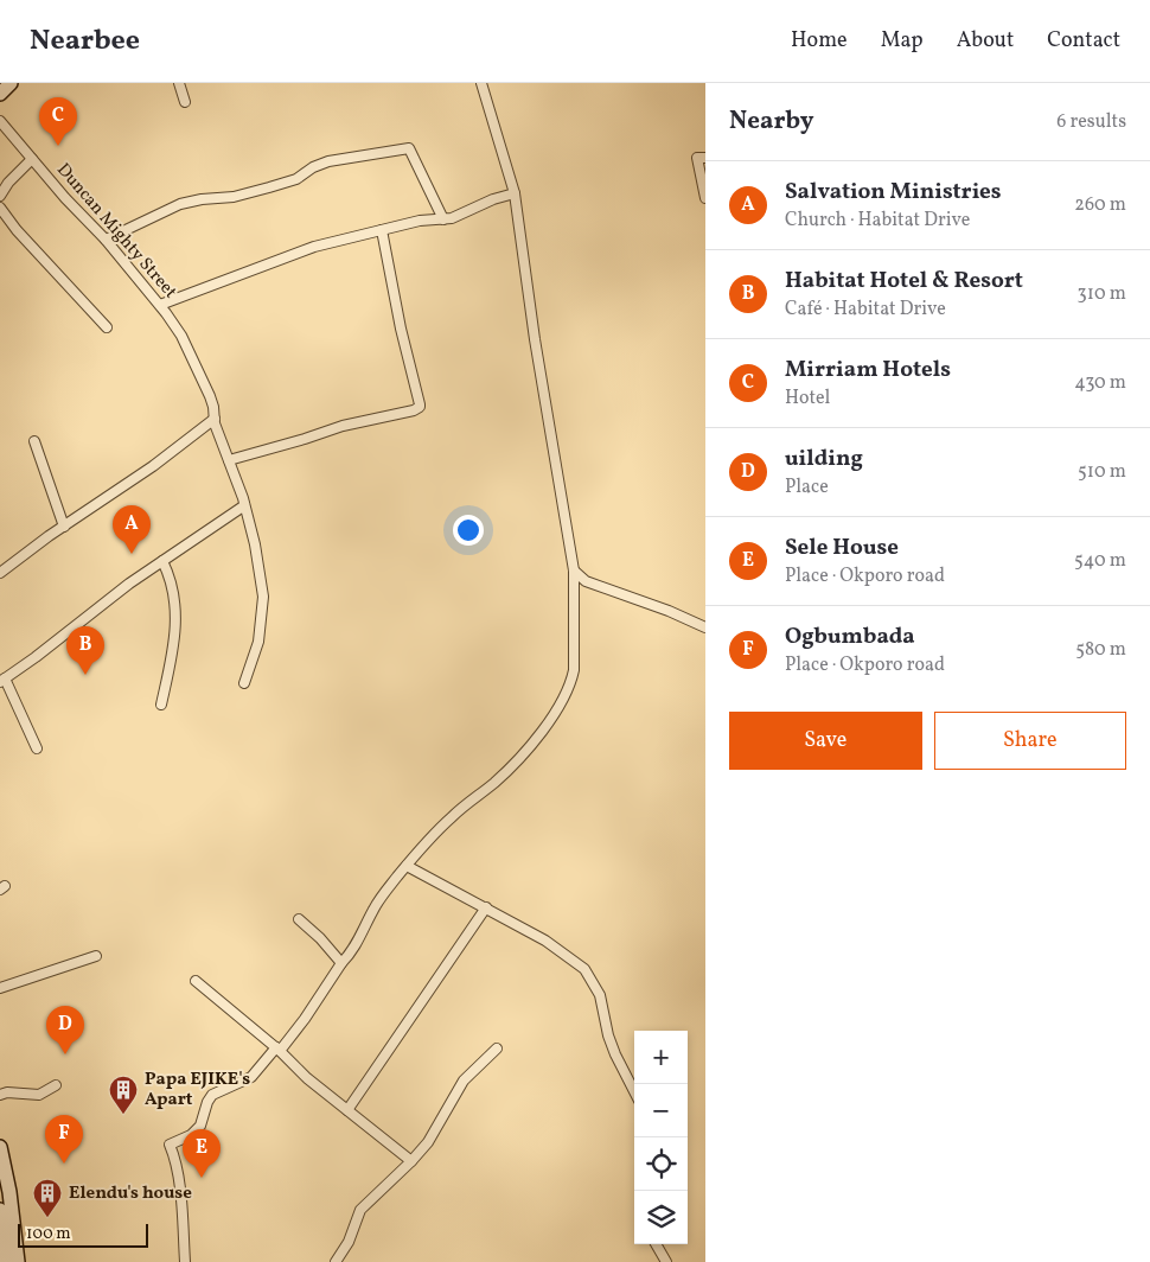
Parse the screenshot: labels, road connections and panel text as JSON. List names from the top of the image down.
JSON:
{
  "streets": {
    "street": ["Duncan Mighty Street"]
  },
  "places": {
    "building": ["Papa EJIKE's Apart", "Elendu's house"]
  },
  "scale_bar": "100 m",
  "page": {
    "header": "Nearbee",
    "nav": [
      "Home",
      "Map",
      "About",
      "Contact"
    ],
    "heading": ["Nearby", "6 results"],
    "pins": [
      "C",
      "A",
      "B",
      "D",
      "F",
      "E"
    ],
    "list": [
      {
        "mark": "A",
        "name": "Salvation Ministries",
        "note": "Church · Habitat Drive",
        "value": "260 m"
      },
      {
        "mark": "B",
        "name": "Habitat Hotel & Resort",
        "note": "Café · Habitat Drive",
        "value": "310 m"
      },
      {
        "mark": "C",
        "name": "Mirriam Hotels",
        "note": "Hotel",
        "value": "430 m"
      },
      {
        "mark": "D",
        "name": "uilding",
        "note": "Place",
        "value": "510 m"
      },
      {
        "mark": "E",
        "name": "Sele House",
        "note": "Place · Okporo road",
        "value": "540 m"
      },
      {
        "mark": "F",
        "name": "Ogbumbada",
        "note": "Place · Okporo road",
        "value": "580 m"
      }
    ],
    "buttons": ["Save", "Share"],
    "map_buttons": ["+", "−"],
    "scale": "100 m"
  }
}
